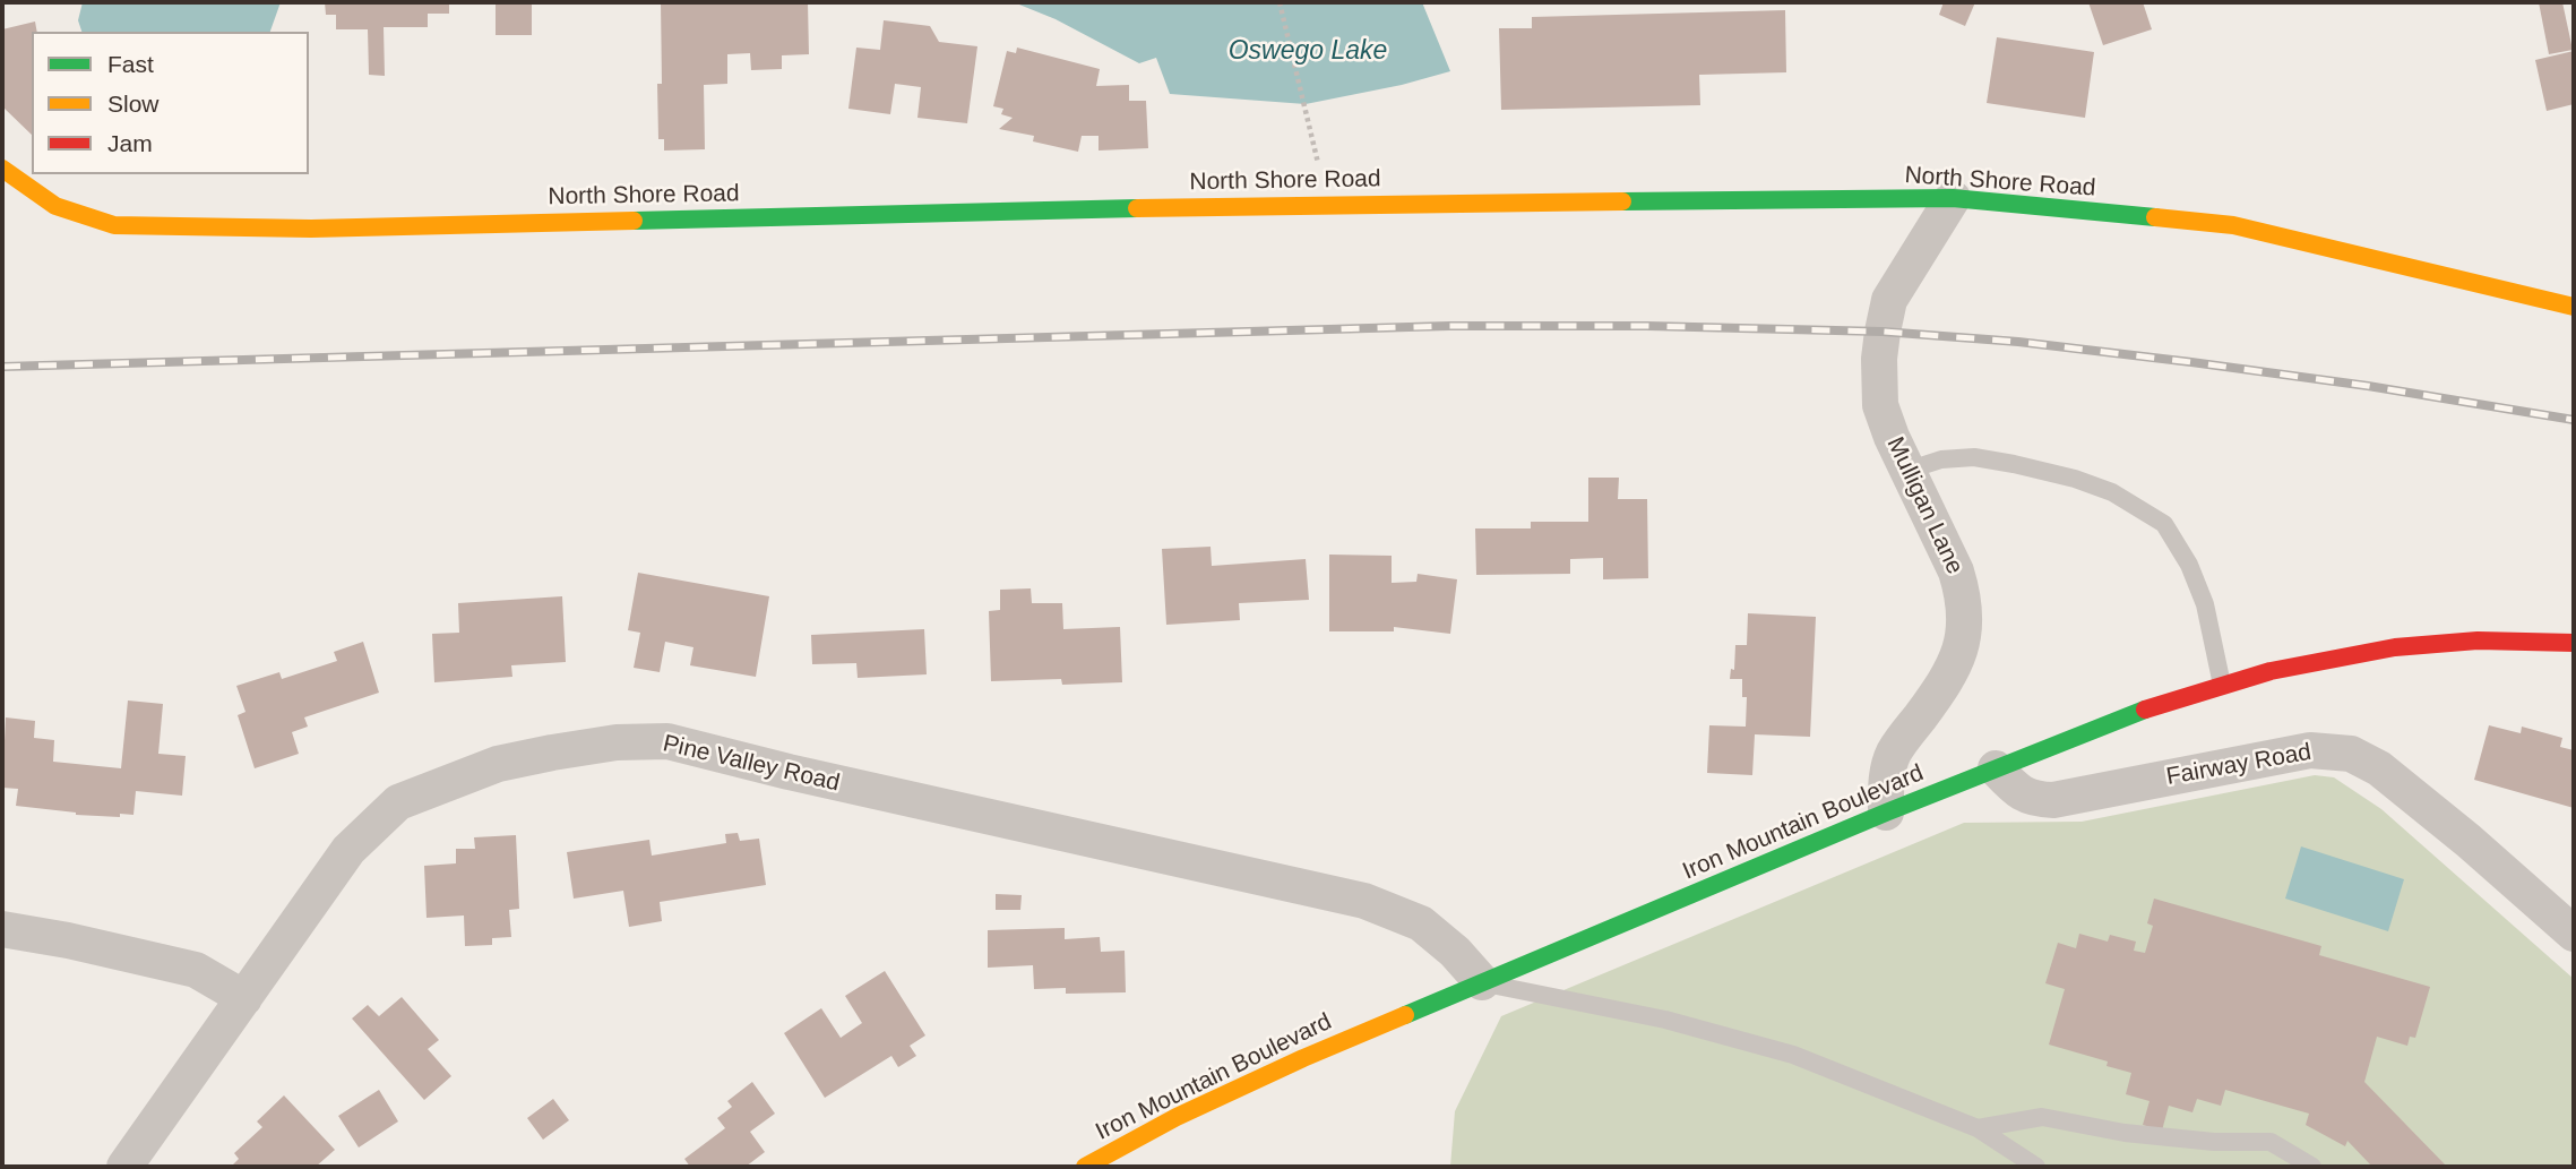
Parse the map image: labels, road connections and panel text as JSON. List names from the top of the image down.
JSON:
{
  "streets": {
    "street": [
      "North Shore Road",
      "Mulligan Lane",
      "Pine Valley Road",
      "Fairway Road",
      "Iron Mountain Boulevard"
    ]
  },
  "crossings": [
    ["North Shore Road", "Mulligan Lane"],
    ["Mulligan Lane", "Iron Mountain Boulevard"],
    ["Pine Valley Road", "Iron Mountain Boulevard"],
    ["Fairway Road", "Iron Mountain Boulevard"]
  ],
  "water": ["Oswego Lake"],
  "legend": ["Fast", "Slow", "Jam"]
}
